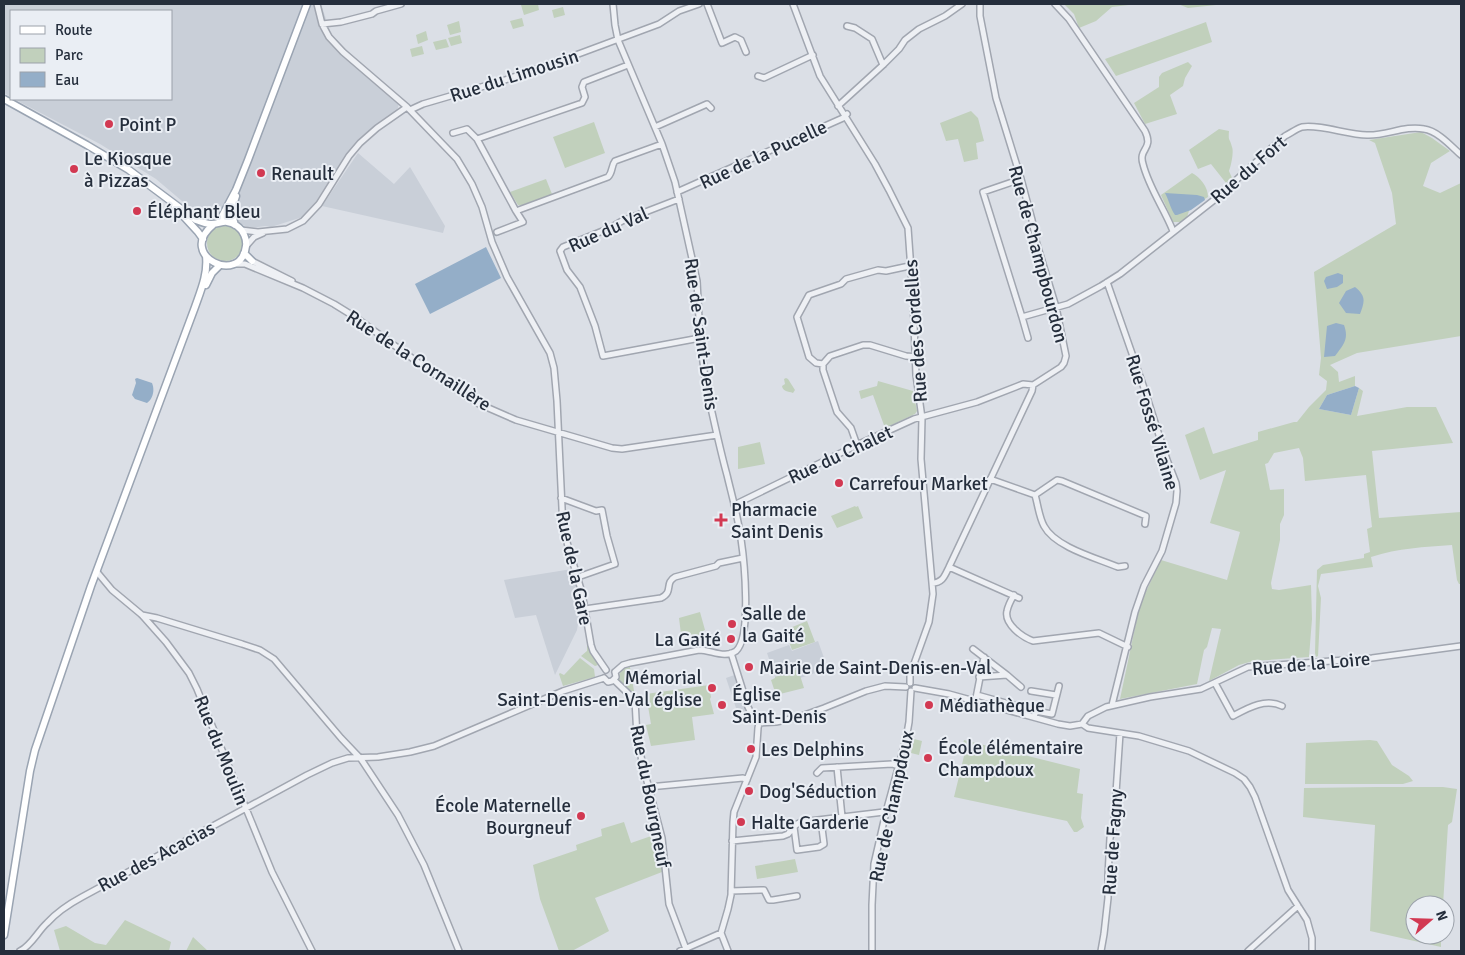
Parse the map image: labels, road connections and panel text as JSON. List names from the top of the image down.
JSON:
{
  "streets": {
    "main road": ["Rue de la Cornaillère"],
    "street": [
      "Rue du Limousin",
      "Rue de la Pucelle",
      "Rue du Fort",
      "Rue du Val",
      "Rue de Champbourdon",
      "Rue des Cordelles",
      "Rue de Saint-Denis",
      "Rue Fossé Vilaine",
      "Rue du Chalet",
      "Rue de la Gare",
      "Rue de la Loire",
      "Rue du Moulin",
      "Rue du Bourgneuf",
      "Rue de Champdoux",
      "Rue de Fagny",
      "Rue des Acacias"
    ]
  },
  "crossings": [
    ["Rue du Limousin", "Rue de Saint-Denis"],
    ["Rue du Limousin", "Rue de la Gare"],
    ["Rue de la Pucelle", "Rue des Cordelles"],
    ["Rue de la Pucelle", "Rue de Saint-Denis"],
    ["Rue du Fort", "Rue de Champbourdon"],
    ["Rue du Fort", "Rue Fossé Vilaine"],
    ["Rue du Val", "Rue de Saint-Denis"],
    ["Rue de Champbourdon", "Rue du Chalet"],
    ["Rue des Cordelles", "Rue du Chalet"],
    ["Rue de Saint-Denis", "Rue de la Cornaillère"],
    ["Rue de Saint-Denis", "Rue du Chalet"],
    ["Rue de la Cornaillère", "Rue de la Gare"],
    ["Rue Fossé Vilaine", "Rue de la Loire"],
    ["Rue de la Gare", "Rue du Bourgneuf"],
    ["Rue de la Gare", "Rue des Acacias"],
    ["Rue du Moulin", "Rue des Acacias"],
    ["Rue du Bourgneuf", "Rue des Acacias"]
  ],
  "places": {
    "other": [
      "Point P",
      "Le Kiosque à Pizzas",
      "Renault",
      "Éléphant Bleu",
      "Carrefour Market",
      "Salle de la Gaité",
      "La Gaité",
      "Mairie de Saint-Denis-en-Val",
      "Mémorial Saint-Denis-en-Val église",
      "Église Saint-Denis",
      "Médiathèque",
      "Les Delphins",
      "École élémentaire Champdoux",
      "Dog'Séduction",
      "École Maternelle Bourgneuf",
      "Halte Garderie"
    ],
    "health": ["Pharmacie Saint Denis"]
  },
  "legend": ["Route", "Parc", "Eau"],
  "north": "right"
}
